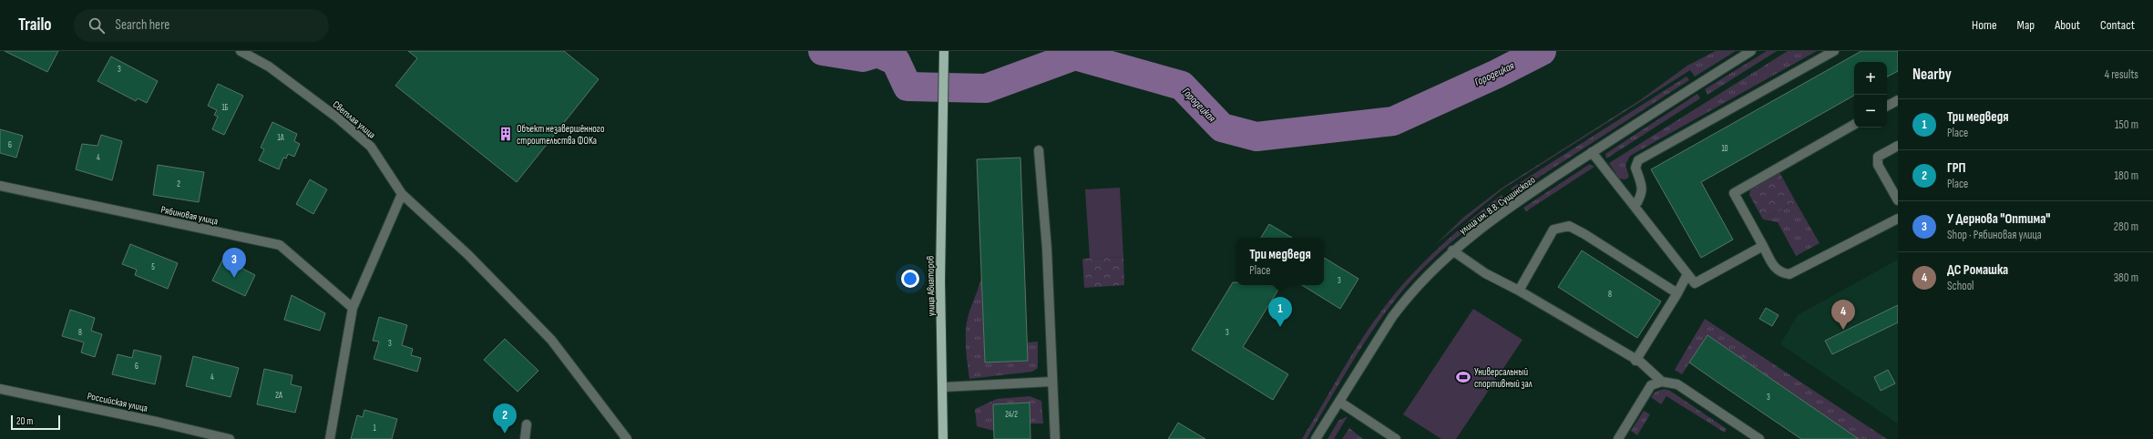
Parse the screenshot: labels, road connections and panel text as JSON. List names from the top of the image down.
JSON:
{
  "streets": {
    "main road": ["улица Авиаторов"],
    "street": [
      "Светлая улица",
      "улица им. В.В. Сущинского",
      "Рябиновая улица",
      "Российская улица"
    ]
  },
  "water": ["Городецкая"],
  "places": {
    "building": ["Объект незавершённого строительства ФОКа"],
    "sports": ["Универсальный спортивный зал"]
  },
  "house_numbers": [
    "3",
    "1Б",
    "1А",
    "6",
    "10",
    "4",
    "2",
    "5",
    "3",
    "8",
    "8",
    "3",
    "3",
    "6",
    "4",
    "2А",
    "3",
    "24/2",
    "1"
  ],
  "scale_bar": "20 m",
  "page": {
    "header": "Trailo",
    "search": "Search here",
    "nav": [
      "Home",
      "Map",
      "About",
      "Contact"
    ],
    "heading": ["Nearby", "4 results"],
    "map_buttons": ["+", "−"],
    "list": [
      {
        "mark": "1",
        "name": "Три медведя",
        "note": "Place",
        "value": "150 m"
      },
      {
        "mark": "2",
        "name": "ГРП",
        "note": "Place",
        "value": "180 m"
      },
      {
        "mark": "3",
        "name": "У Дернова \"Оптима\"",
        "note": "Shop · Рябиновая улица",
        "value": "280 m"
      },
      {
        "mark": "4",
        "name": "ДС Ромашка",
        "note": "School",
        "value": "380 m"
      }
    ],
    "popup": ["Три медведя", "Place"],
    "pins": [
      "3",
      "1",
      "4",
      "2"
    ],
    "scale": "20 m"
  }
}
